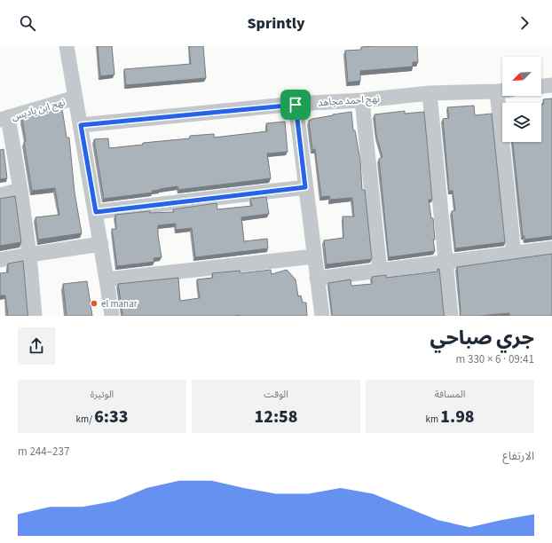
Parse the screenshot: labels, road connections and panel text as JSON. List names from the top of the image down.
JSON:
{
  "streets": {
    "street": ["نهج احمد مجاهد", "نهج ابن باديس"]
  },
  "places": ["el manar"],
  "north": "bottom left",
  "page": {
    "header": "Sprintly",
    "heading": ["جري صباحي", "09:41 · 6 × 330 m"],
    "stats": [
      ["المسافة", "1.98 km"],
      ["الوقت", "12:58"],
      ["الوتيرة", "6:33 /km"]
    ],
    "chart": ["الارتفاع", "237–244 m"]
  }
}
